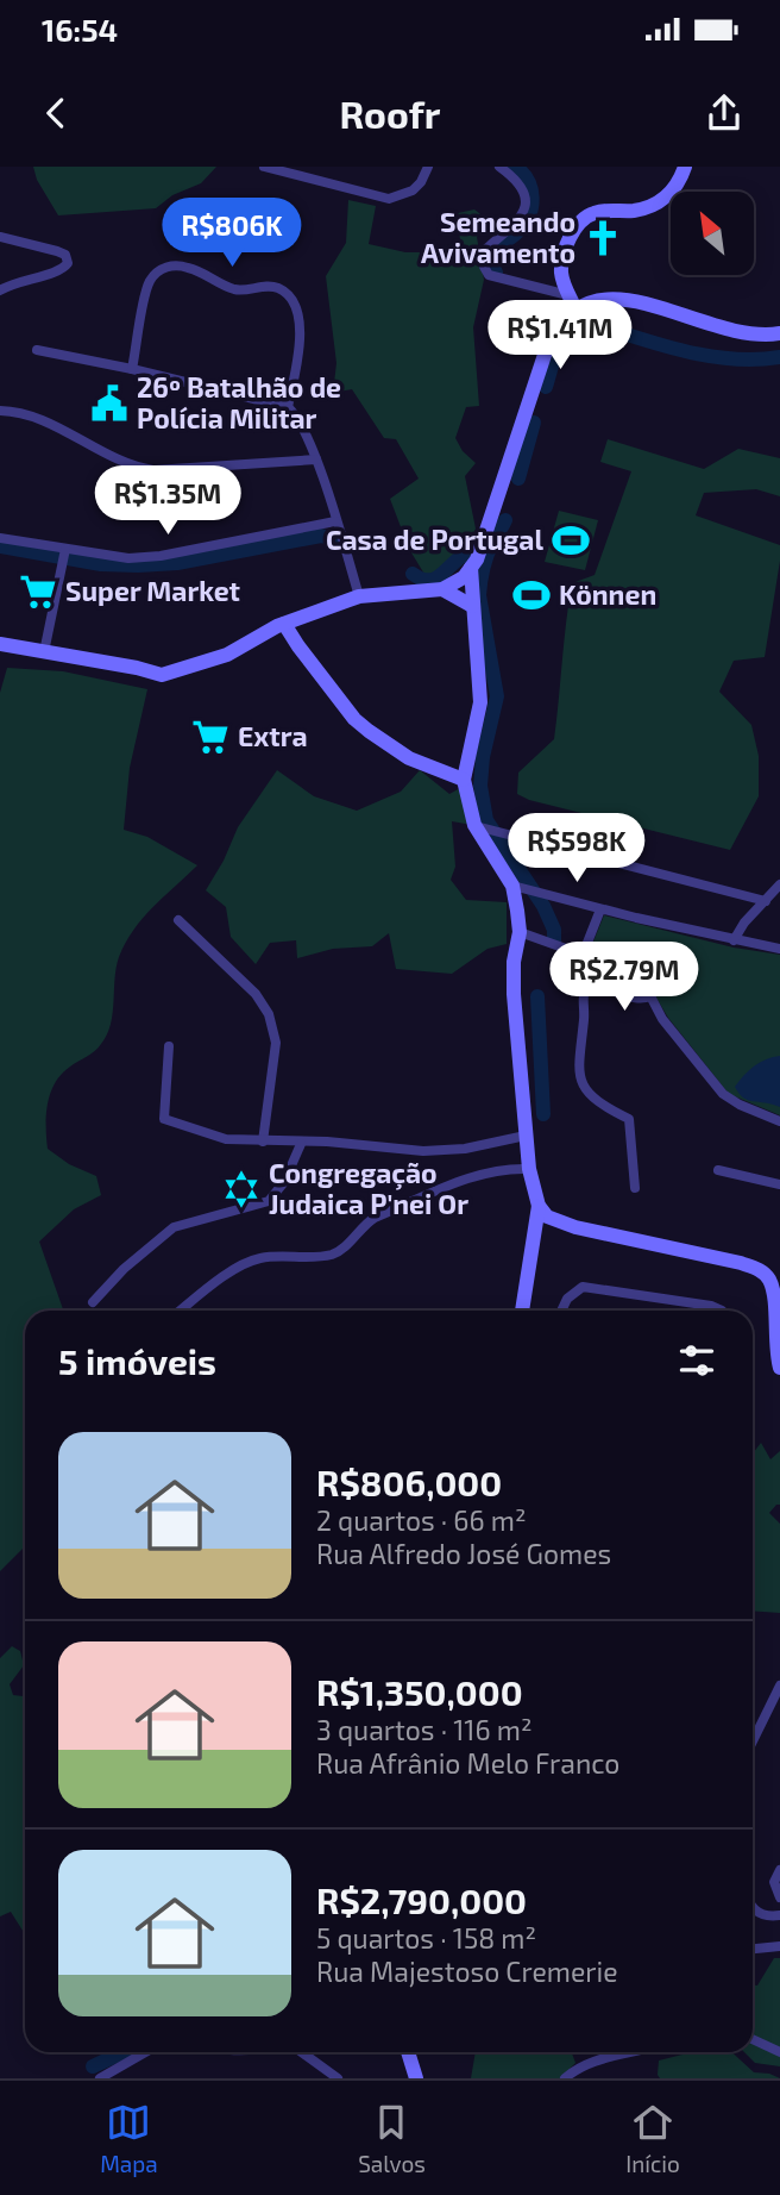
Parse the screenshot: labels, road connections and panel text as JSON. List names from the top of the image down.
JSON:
{
  "places": {
    "church": ["Semeando Avivamento"],
    "public building": ["26º Batalhão de Polícia Militar"],
    "sports": ["Casa de Portugal", "Können"],
    "supermarket": ["Super Market", "Extra"],
    "synagogue": ["Congregação Judaica P'nei Or"]
  },
  "north": "top left",
  "page": {
    "status": "16:54",
    "header": "Roofr",
    "price": [
      "R$806K",
      "R$1.41M",
      "R$1.35M",
      "R$598K",
      "R$2.79M"
    ],
    "heading": "5 imóveis",
    "list": [
      {
        "name": "R$806,000",
        "note": "2 quartos · 66 m² · Rua Alfredo José Gomes"
      },
      {
        "name": "R$1,350,000",
        "note": "3 quartos · 116 m² · Rua Afrânio Melo Franco"
      },
      {
        "name": "R$2,790,000",
        "note": "5 quartos · 158 m² · Rua Majestoso Cremerie"
      }
    ],
    "tabs": ["Mapa", "Salvos", "Início"]
  }
}
